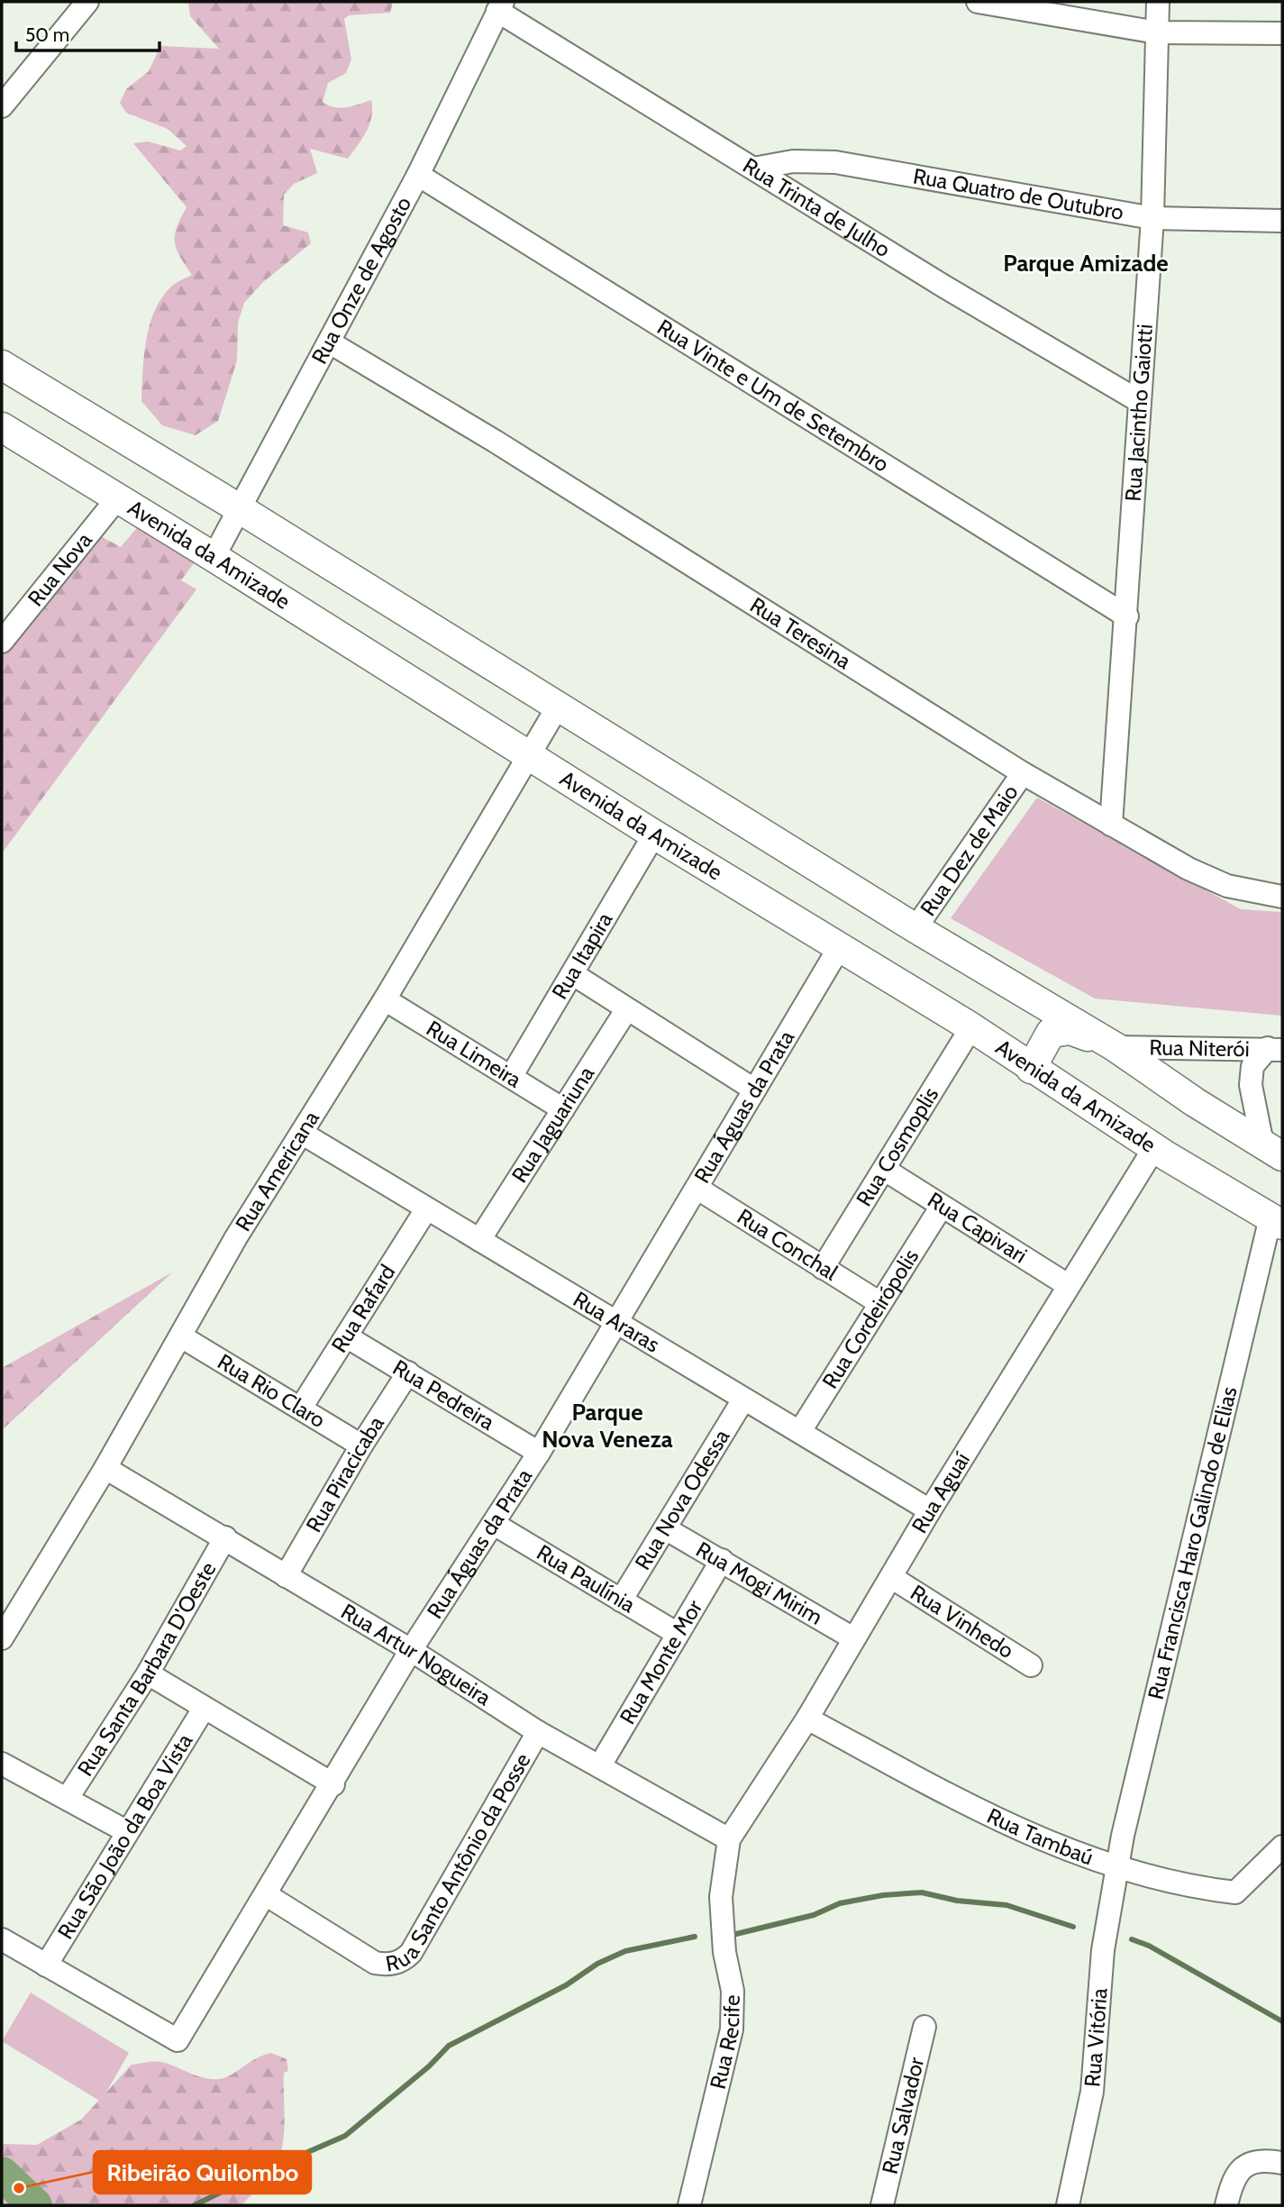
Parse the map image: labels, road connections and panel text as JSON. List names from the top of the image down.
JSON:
{
  "streets": {
    "main road": ["Avenida da Amizade"],
    "street": [
      "Rua Quatro de Outubro",
      "Rua Trinta de Julho",
      "Rua Onze de Agosto",
      "Rua Vinte e Um de Setembro",
      "Rua Jacintho Gaiotti",
      "Rua Nova",
      "Rua Teresina",
      "Rua Dez de Maio",
      "Rua Itapira",
      "Rua Niterói",
      "Rua Limeira",
      "Rua Águas da Prata",
      "Rua Jaguariuna",
      "Rua Cosmoplis",
      "Rua Americana",
      "Rua Capivari",
      "Rua Conchal",
      "Rua Rafard",
      "Rua Cordeirópolis",
      "Rua Araras",
      "Rua Rio Claro",
      "Rua Pedreira",
      "Rua Piracicaba",
      "Rua Aguaí",
      "Rua Nova Odessa",
      "Rua Francisca Haro Galindo de Elias",
      "Rua Paulínia",
      "Rua Mogi Mirim",
      "Rua Vinhedo",
      "Rua Artur Nogueira",
      "Rua Monte Mor",
      "Rua Santa Barbara D'Oeste",
      "Rua São João da Boa Vista",
      "Rua Tambaú",
      "Rua Santo Antônio da Posse",
      "Rua Vitória",
      "Rua Recife",
      "Rua Salvador"
    ]
  },
  "crossings": [
    ["Rua Quatro de Outubro", "Rua Trinta de Julho"],
    ["Rua Quatro de Outubro", "Rua Jacintho Gaiotti"],
    ["Rua Trinta de Julho", "Rua Onze de Agosto"],
    ["Rua Trinta de Julho", "Rua Jacintho Gaiotti"],
    ["Rua Onze de Agosto", "Rua Vinte e Um de Setembro"],
    ["Rua Onze de Agosto", "Avenida da Amizade"],
    ["Rua Onze de Agosto", "Rua Teresina"],
    ["Rua Vinte e Um de Setembro", "Rua Jacintho Gaiotti"],
    ["Rua Jacintho Gaiotti", "Rua Teresina"],
    ["Avenida da Amizade", "Rua Nova"],
    ["Avenida da Amizade", "Rua Itapira"],
    ["Avenida da Amizade", "Rua Águas da Prata"],
    ["Avenida da Amizade", "Rua Cosmoplis"],
    ["Avenida da Amizade", "Rua Americana"],
    ["Avenida da Amizade", "Rua Aguaí"],
    ["Avenida da Amizade", "Rua Francisca Haro Galindo de Elias"],
    ["Rua Teresina", "Rua Dez de Maio"],
    ["Rua Itapira", "Rua Limeira"],
    ["Rua Limeira", "Rua Jaguariuna"],
    ["Rua Limeira", "Rua Americana"],
    ["Rua Águas da Prata", "Rua Conchal"],
    ["Rua Águas da Prata", "Rua Araras"],
    ["Rua Águas da Prata", "Rua Pedreira"],
    ["Rua Águas da Prata", "Rua Paulínia"],
    ["Rua Águas da Prata", "Rua Artur Nogueira"],
    ["Rua Águas da Prata", "Rua São João da Boa Vista"],
    ["Rua Águas da Prata", "Rua Santo Antônio da Posse"],
    ["Rua Jaguariuna", "Rua Araras"],
    ["Rua Cosmoplis", "Rua Capivari"],
    ["Rua Cosmoplis", "Rua Conchal"],
    ["Rua Americana", "Rua Araras"],
    ["Rua Americana", "Rua Rio Claro"],
    ["Rua Americana", "Rua Artur Nogueira"],
    ["Rua Capivari", "Rua Cordeirópolis"],
    ["Rua Capivari", "Rua Aguaí"],
    ["Rua Conchal", "Rua Cordeirópolis"],
    ["Rua Rafard", "Rua Araras"],
    ["Rua Rafard", "Rua Rio Claro"],
    ["Rua Rafard", "Rua Pedreira"],
    ["Rua Cordeirópolis", "Rua Araras"],
    ["Rua Araras", "Rua Aguaí"],
    ["Rua Araras", "Rua Nova Odessa"],
    ["Rua Rio Claro", "Rua Piracicaba"],
    ["Rua Pedreira", "Rua Piracicaba"],
    ["Rua Piracicaba", "Rua Artur Nogueira"],
    ["Rua Aguaí", "Rua Mogi Mirim"],
    ["Rua Aguaí", "Rua Vinhedo"],
    ["Rua Aguaí", "Rua Artur Nogueira"],
    ["Rua Aguaí", "Rua Tambaú"],
    ["Rua Aguaí", "Rua Recife"],
    ["Rua Nova Odessa", "Rua Paulínia"],
    ["Rua Nova Odessa", "Rua Mogi Mirim"],
    ["Rua Francisca Haro Galindo de Elias", "Rua Tambaú"],
    ["Rua Francisca Haro Galindo de Elias", "Rua Vitória"],
    ["Rua Paulínia", "Rua Monte Mor"],
    ["Rua Mogi Mirim", "Rua Monte Mor"],
    ["Rua Artur Nogueira", "Rua Monte Mor"],
    ["Rua Artur Nogueira", "Rua Santa Barbara D'Oeste"],
    ["Rua Artur Nogueira", "Rua Santo Antônio da Posse"],
    ["Rua Artur Nogueira", "Rua Recife"],
    ["Rua Tambaú", "Rua Vitória"]
  ],
  "districts": ["Parque Amizade", "Parque Nova Veneza"],
  "places": ["Ribeirão Quilombo"],
  "scale_bar": "50 m"
}
